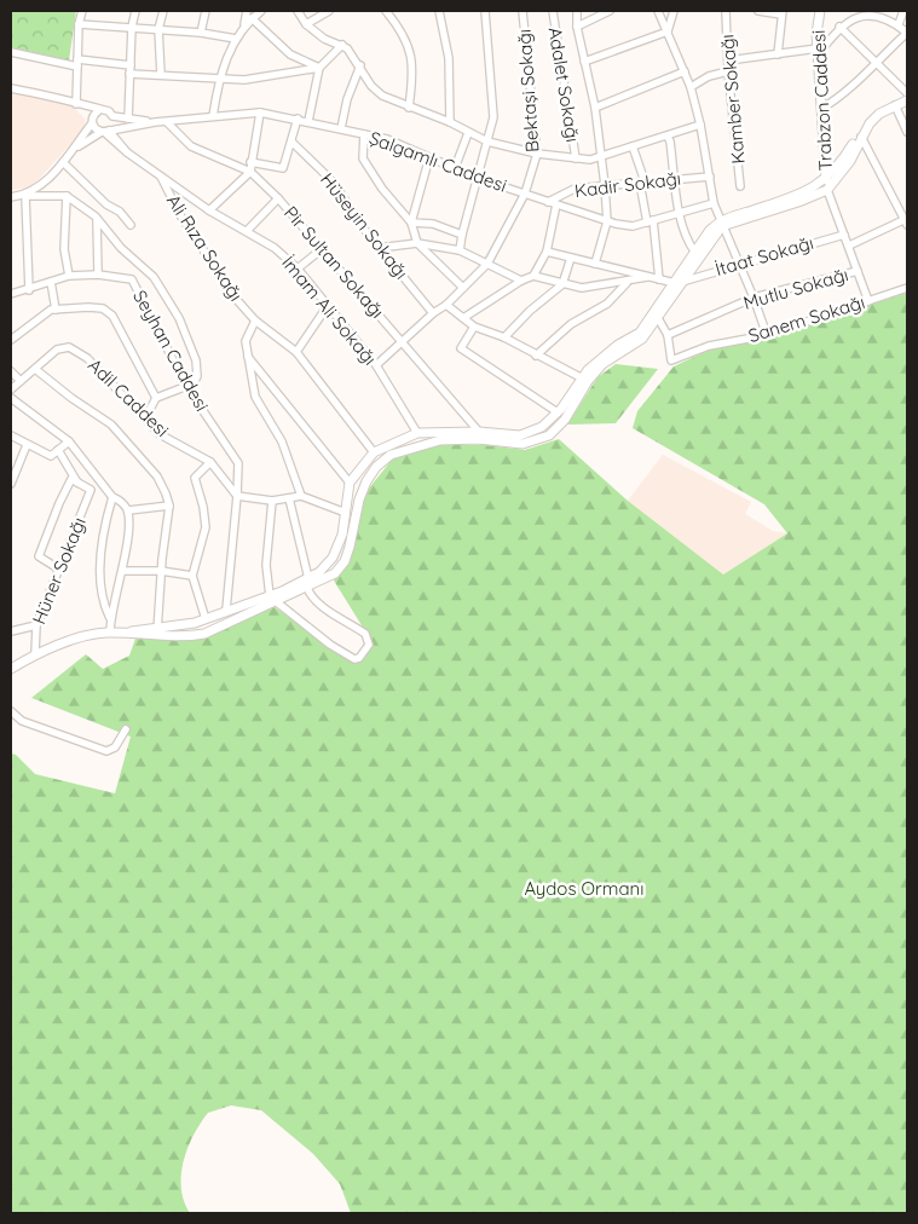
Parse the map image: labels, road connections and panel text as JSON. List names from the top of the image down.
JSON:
{
  "streets": {
    "main road": ["Trabzon Caddesi"],
    "street": [
      "Adalet Sokağı",
      "Bektaşi Sokağı",
      "Kamber Sokağı",
      "Şalgamlı Caddesi",
      "Kadir Sokağı",
      "Hüseyin Sokağı",
      "Ali Rıza Sokağı",
      "İtaat Sokağı",
      "Pir Sultan Sokağı",
      "Mutlu Sokağı",
      "İmam Ali Sokağı",
      "Sanem Sokağı",
      "Seyhan Caddesi",
      "Adil Caddesi",
      "Hüner Sokağı"
    ]
  },
  "crossings": [
    ["Bektaşi Sokağı", "Şalgamlı Caddesi"],
    ["Bektaşi Sokağı", "Hüseyin Sokağı"],
    ["Bektaşi Sokağı", "Pir Sultan Sokağı"],
    ["Bektaşi Sokağı", "İmam Ali Sokağı"],
    ["Şalgamlı Caddesi", "Kadir Sokağı"],
    ["Şalgamlı Caddesi", "Pir Sultan Sokağı"],
    ["Ali Rıza Sokağı", "İmam Ali Sokağı"],
    ["Mutlu Sokağı", "Sanem Sokağı"],
    ["Seyhan Caddesi", "Adil Caddesi"]
  ],
  "parks": ["Aydos Ormanı"]
}
